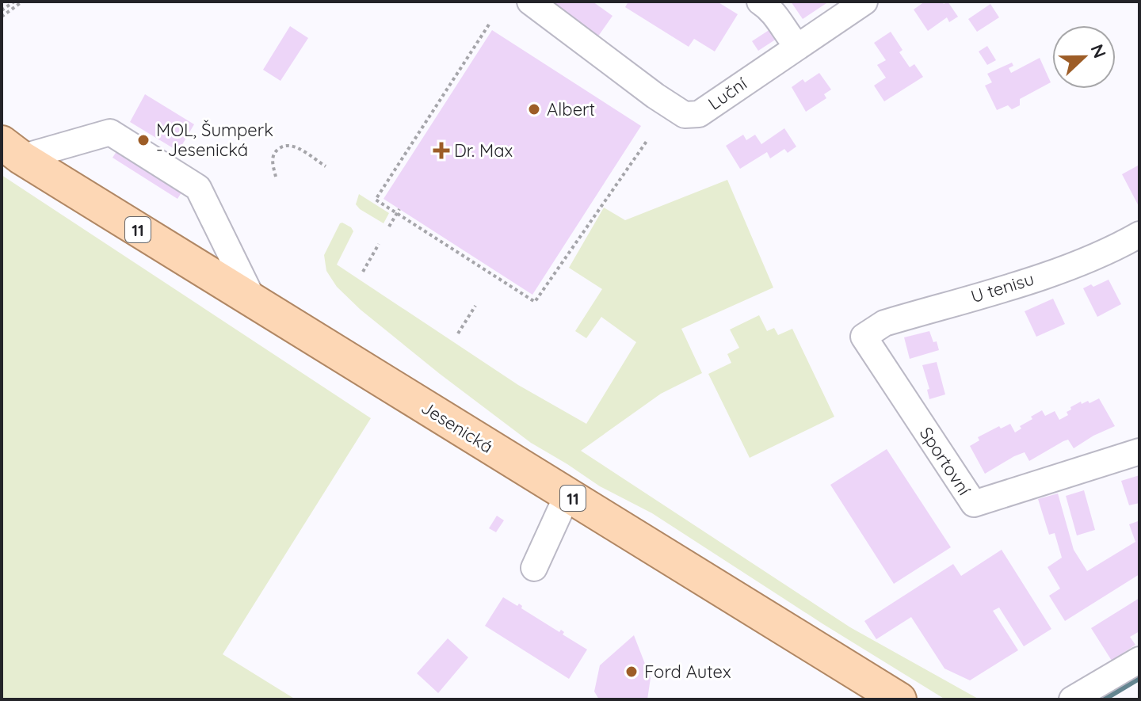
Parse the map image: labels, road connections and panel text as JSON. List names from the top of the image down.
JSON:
{
  "streets": {
    "main road": ["11", "Jesenická"],
    "street": ["Luční", "U tenisu", "Sportovní"]
  },
  "crossings": [
    ["U tenisu", "Sportovní"]
  ],
  "places": {
    "other": ["Albert", "MOL, Šumperk - Jesenická", "Ford Autex"],
    "health": ["Dr. Max"]
  },
  "north": "right"
}
